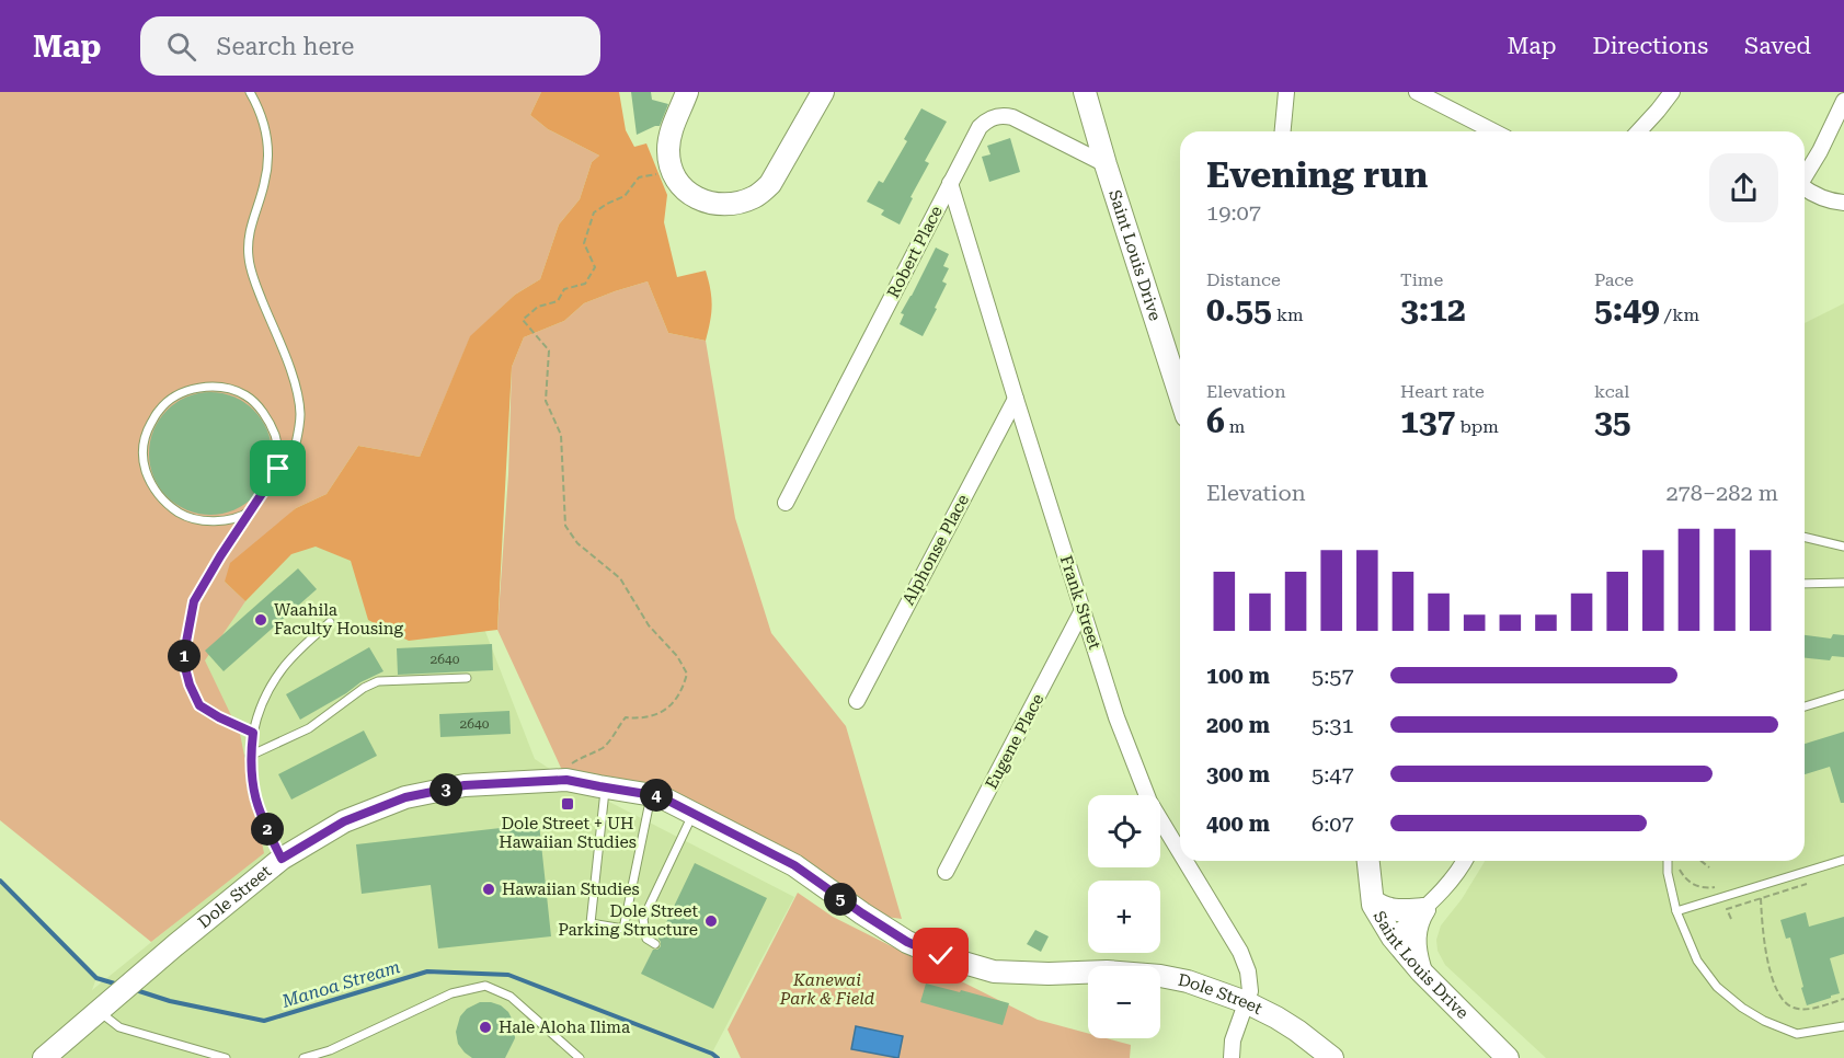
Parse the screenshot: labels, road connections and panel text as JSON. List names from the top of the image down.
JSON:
{
  "streets": {
    "street": [
      "Robert Place",
      "Saint Louis Drive",
      "Alphonse Place",
      "Frank Street",
      "Eugene Place",
      "Dole Street"
    ]
  },
  "crossings": [
    ["Robert Place", "Saint Louis Drive"],
    ["Robert Place", "Frank Street"],
    ["Alphonse Place", "Frank Street"],
    ["Frank Street", "Eugene Place"],
    ["Frank Street", "Dole Street"]
  ],
  "water": ["Manoa Stream"],
  "parks": ["Kanewai Park & Field"],
  "places": {
    "other": [
      "Waahila Faculty Housing",
      "Hawaiian Studies",
      "Dole Street Parking Structure",
      "Hale Aloha Ilima"
    ],
    "transit": ["Dole Street + UH Hawaiian Studies"]
  },
  "house_numbers": ["2640", "2640"],
  "page": {
    "header": "Map",
    "search": "Search here",
    "nav": ["Map", "Directions", "Saved"],
    "heading": ["Evening run", "19:07"],
    "stats": [
      ["Distance", "0.55 km"],
      ["Time", "3:12"],
      ["Pace", "5:49 /km"],
      ["Elevation", "6 m"],
      ["Heart rate", "137 bpm"],
      ["kcal", "35"]
    ],
    "chart": ["Elevation", "278–282 m"],
    "pins": [
      "1",
      "3",
      "4",
      "2",
      "5"
    ],
    "list": [
      {
        "name": "100 m",
        "note": "5:57"
      },
      {
        "name": "200 m",
        "note": "5:31"
      },
      {
        "name": "300 m",
        "note": "5:47"
      },
      {
        "name": "400 m",
        "note": "6:07"
      }
    ],
    "map_buttons": ["+", "−"]
  }
}
